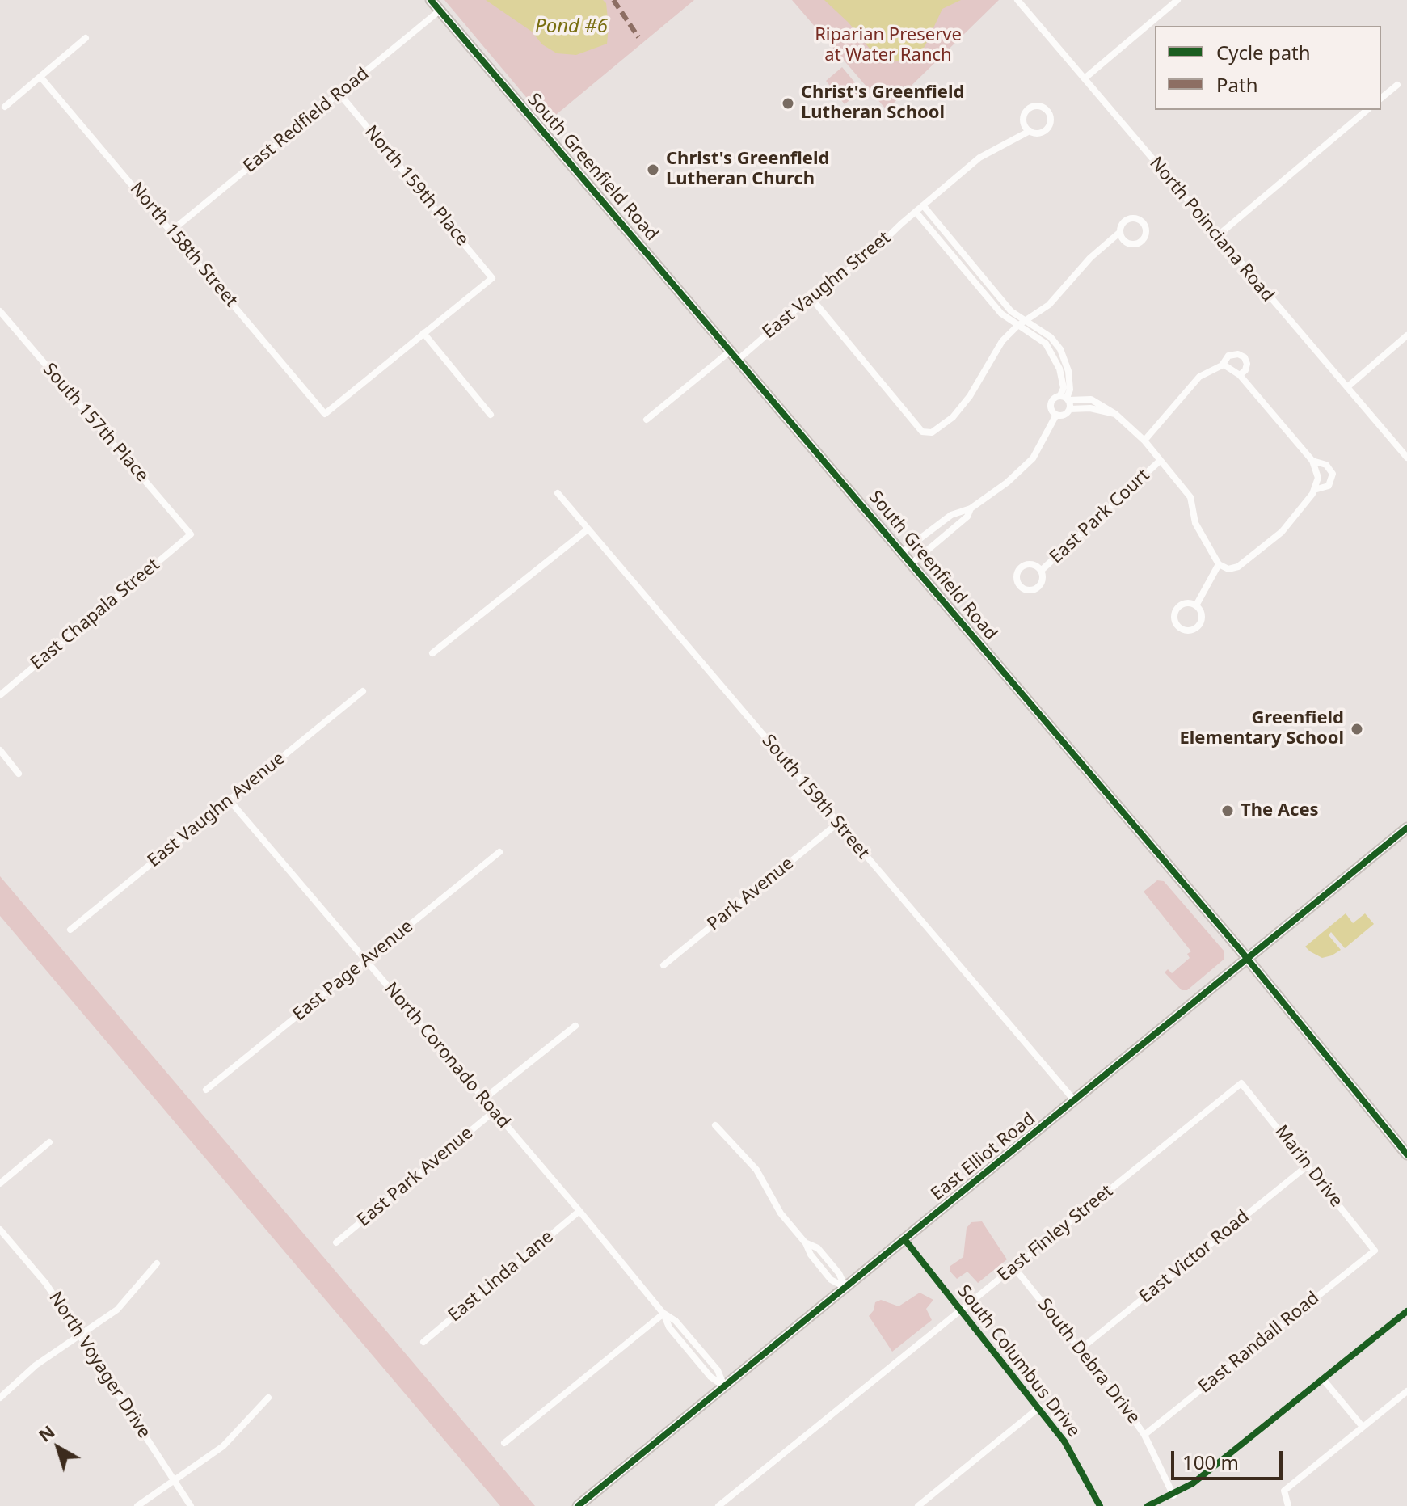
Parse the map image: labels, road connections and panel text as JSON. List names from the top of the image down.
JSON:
{
  "streets": {
    "main road": ["South Greenfield Road", "East Elliot Road"],
    "street": [
      "East Redfield Road",
      "North 159th Place",
      "North Poinciana Road",
      "North 158th Street",
      "East Vaughn Street",
      "South 157th Place",
      "East Park Court",
      "East Chapala Street",
      "South 159th Street",
      "East Vaughn Avenue",
      "Park Avenue",
      "East Page Avenue",
      "North Coronado Road",
      "Marin Drive",
      "East Park Avenue",
      "East Finley Street",
      "East Victor Road",
      "East Linda Lane",
      "East Randall Road",
      "South Columbus Drive",
      "South Debra Drive",
      "North Voyager Drive"
    ]
  },
  "crossings": [
    ["East Redfield Road", "South Greenfield Road"],
    ["East Redfield Road", "North 159th Place"],
    ["East Redfield Road", "North 158th Street"],
    ["South Greenfield Road", "East Vaughn Street"],
    ["South Greenfield Road", "East Elliot Road"],
    ["North 159th Place", "North 158th Street"],
    ["South 157th Place", "East Chapala Street"],
    ["South 159th Street", "Park Avenue"],
    ["South 159th Street", "East Elliot Road"],
    ["East Vaughn Avenue", "North Coronado Road"],
    ["East Page Avenue", "North Coronado Road"],
    ["North Coronado Road", "East Elliot Road"],
    ["North Coronado Road", "East Park Avenue"],
    ["North Coronado Road", "East Linda Lane"],
    ["East Elliot Road", "South Columbus Drive"],
    ["Marin Drive", "East Finley Street"],
    ["Marin Drive", "East Victor Road"],
    ["Marin Drive", "East Randall Road"],
    ["East Finley Street", "South Columbus Drive"],
    ["East Finley Street", "South Debra Drive"],
    ["East Victor Road", "South Debra Drive"],
    ["East Randall Road", "South Debra Drive"]
  ],
  "water": ["Pond #6"],
  "parks": ["Riparian Preserve at Water Ranch"],
  "places": [
    "Christ's Greenfield Lutheran School",
    "Christ's Greenfield Lutheran Church",
    "Greenfield Elementary School",
    "The Aces"
  ],
  "legend": ["Cycle path", "Path"],
  "scale_bar": "100 m",
  "north": "top left"
}
